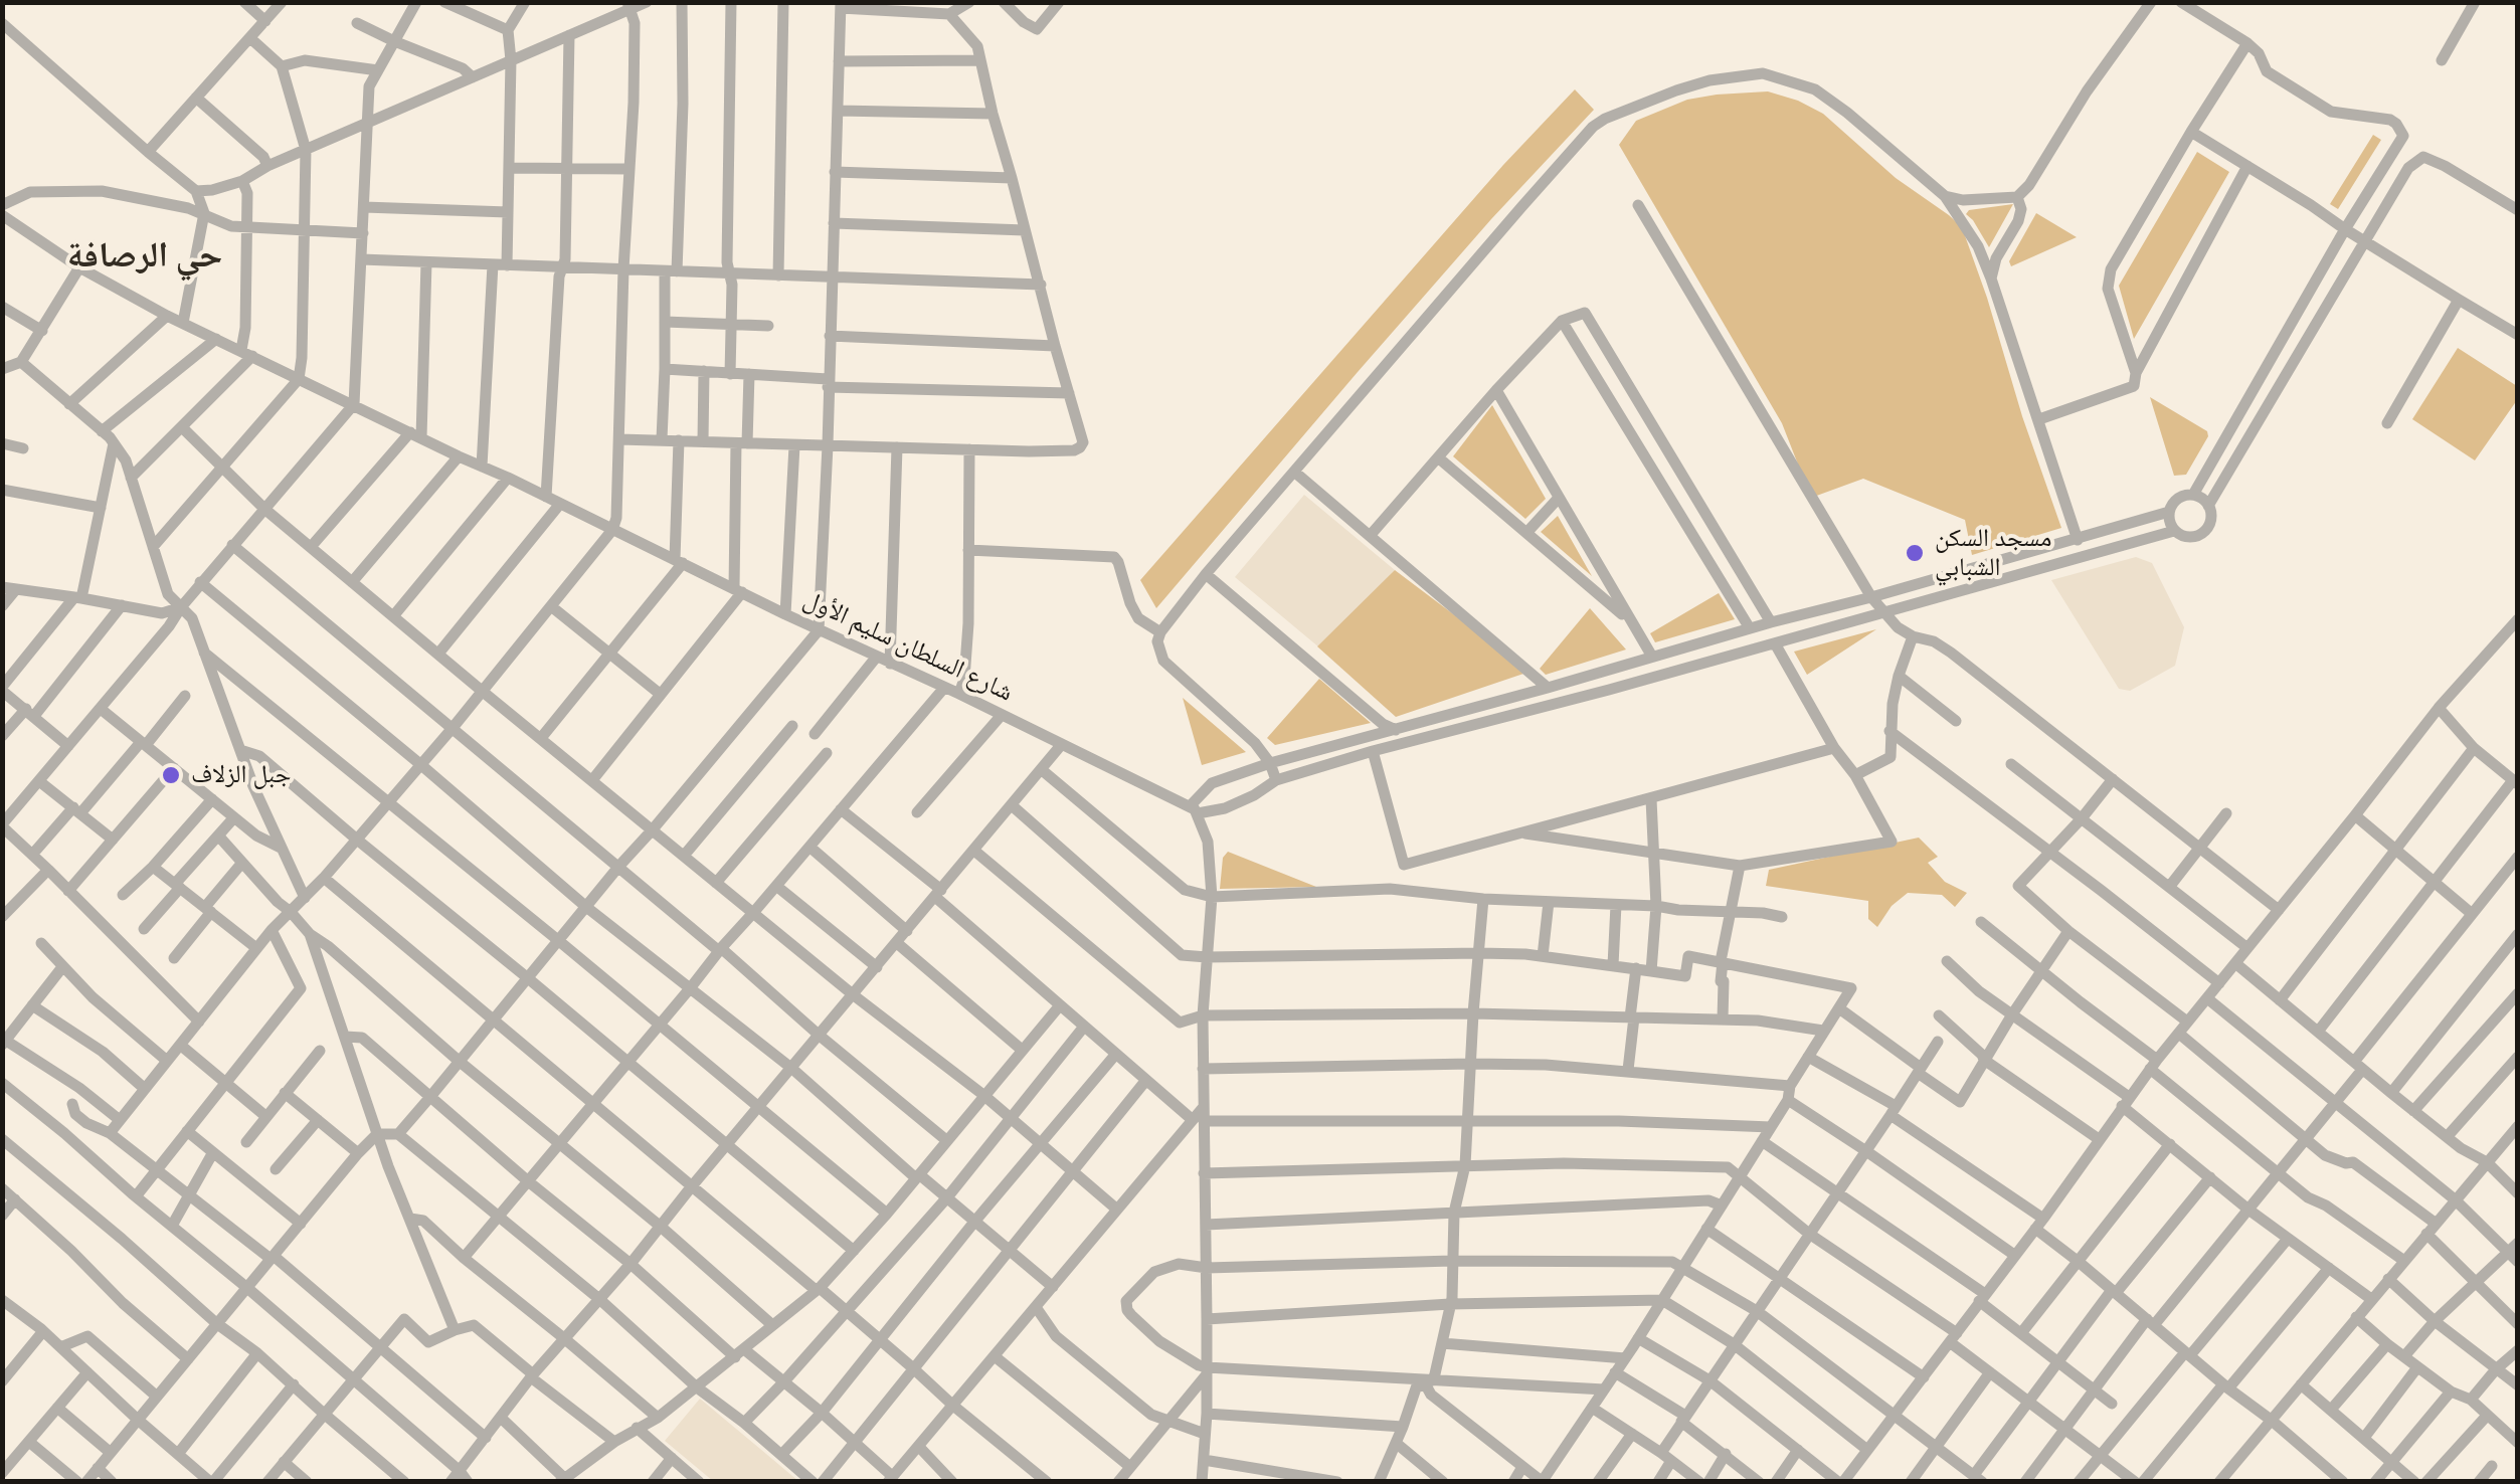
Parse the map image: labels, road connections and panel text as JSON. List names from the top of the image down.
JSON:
{
  "streets": {
    "street": ["شارع السلطان سليم الأول"]
  },
  "districts": ["حي الرصافة"],
  "places": ["مسجد السكن الشبابي", "جبل الزلاف"]
}
